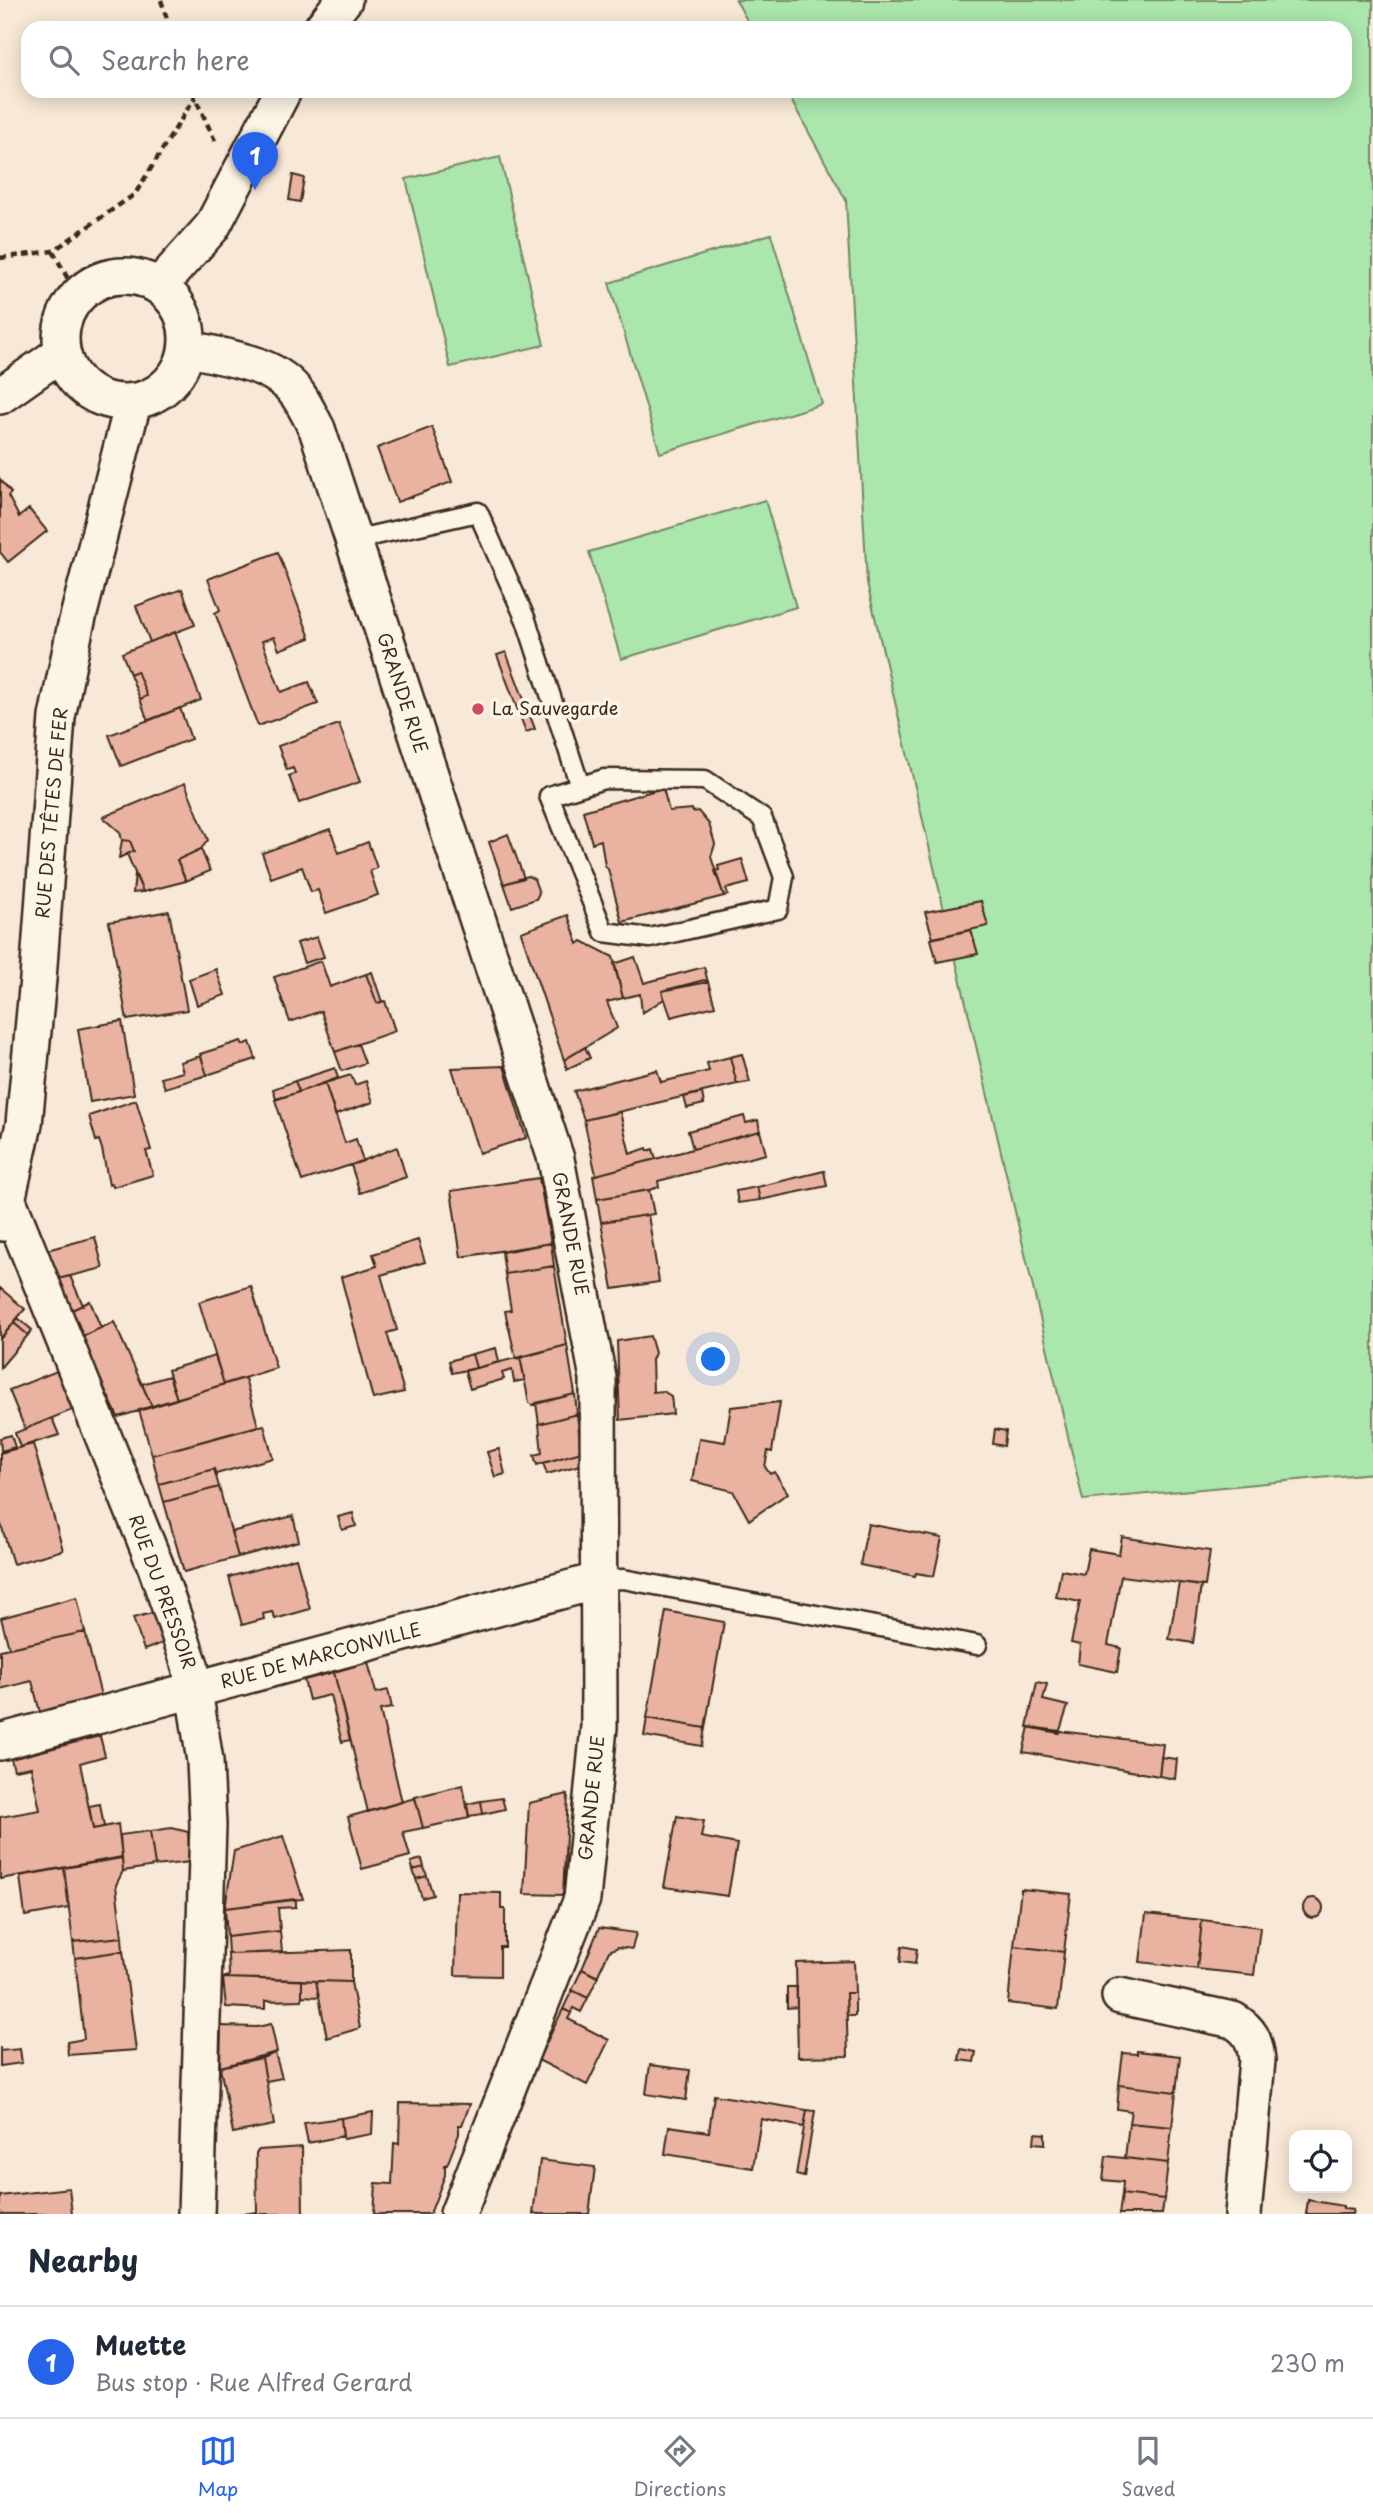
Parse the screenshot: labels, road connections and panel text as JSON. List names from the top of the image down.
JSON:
{
  "streets": {
    "street": [
      "GRANDE RUE",
      "RUE DES TÊTES DE FER",
      "RUE DU PRESSOIR",
      "RUE DE MARCONVILLE"
    ]
  },
  "crossings": [
    ["GRANDE RUE", "RUE DES TÊTES DE FER"],
    ["GRANDE RUE", "RUE DE MARCONVILLE"],
    ["RUE DES TÊTES DE FER", "RUE DU PRESSOIR"],
    ["RUE DU PRESSOIR", "RUE DE MARCONVILLE"]
  ],
  "places": ["La Sauvegarde"],
  "page": {
    "search": "Search here",
    "pins": "1",
    "heading": "Nearby",
    "list": [
      {
        "mark": "1",
        "name": "Muette",
        "note": "Bus stop · Rue Alfred Gerard",
        "value": "230 m"
      }
    ],
    "nav": ["Map", "Directions", "Saved"]
  }
}
